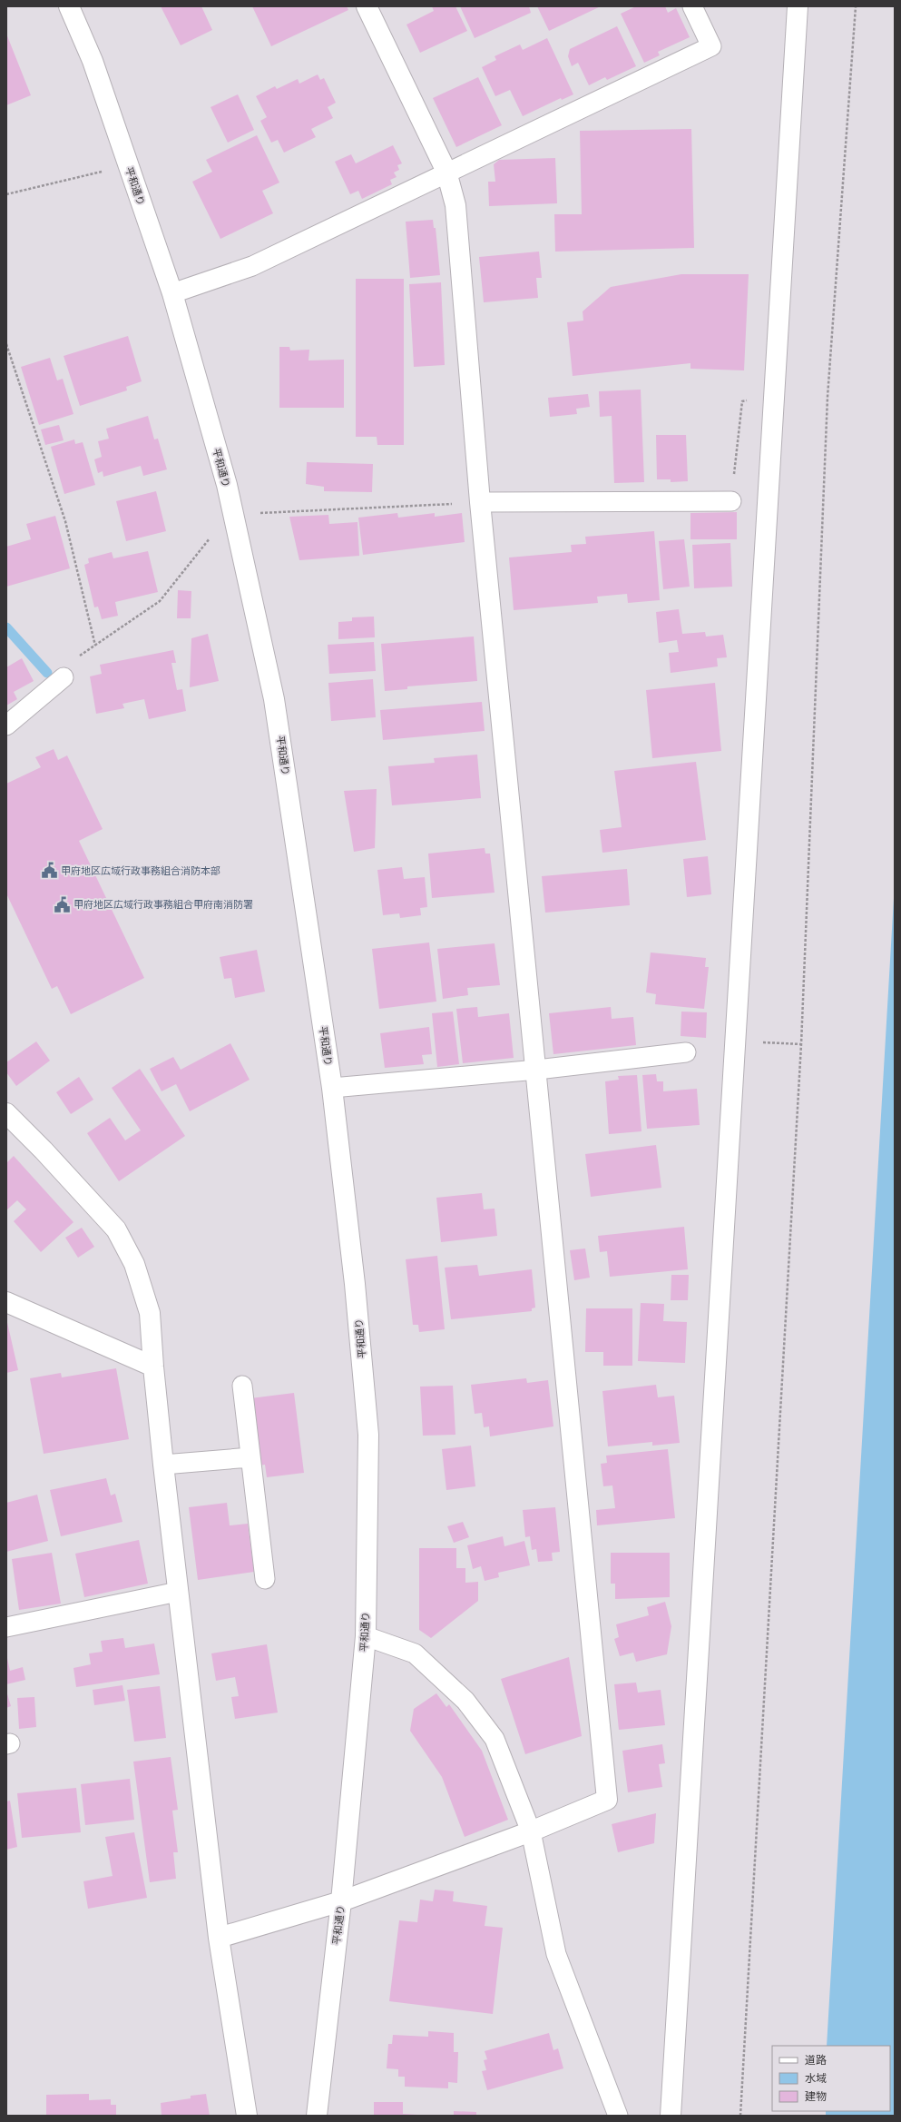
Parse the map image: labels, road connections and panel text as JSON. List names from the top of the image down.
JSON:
{
  "streets": {
    "main road": ["平和通り"]
  },
  "places": {
    "public building": ["甲府地区広域行政事務組合消防本部", "甲府地区広域行政事務組合甲府南消防署"]
  },
  "legend": ["道路", "水域", "建物"]
}
